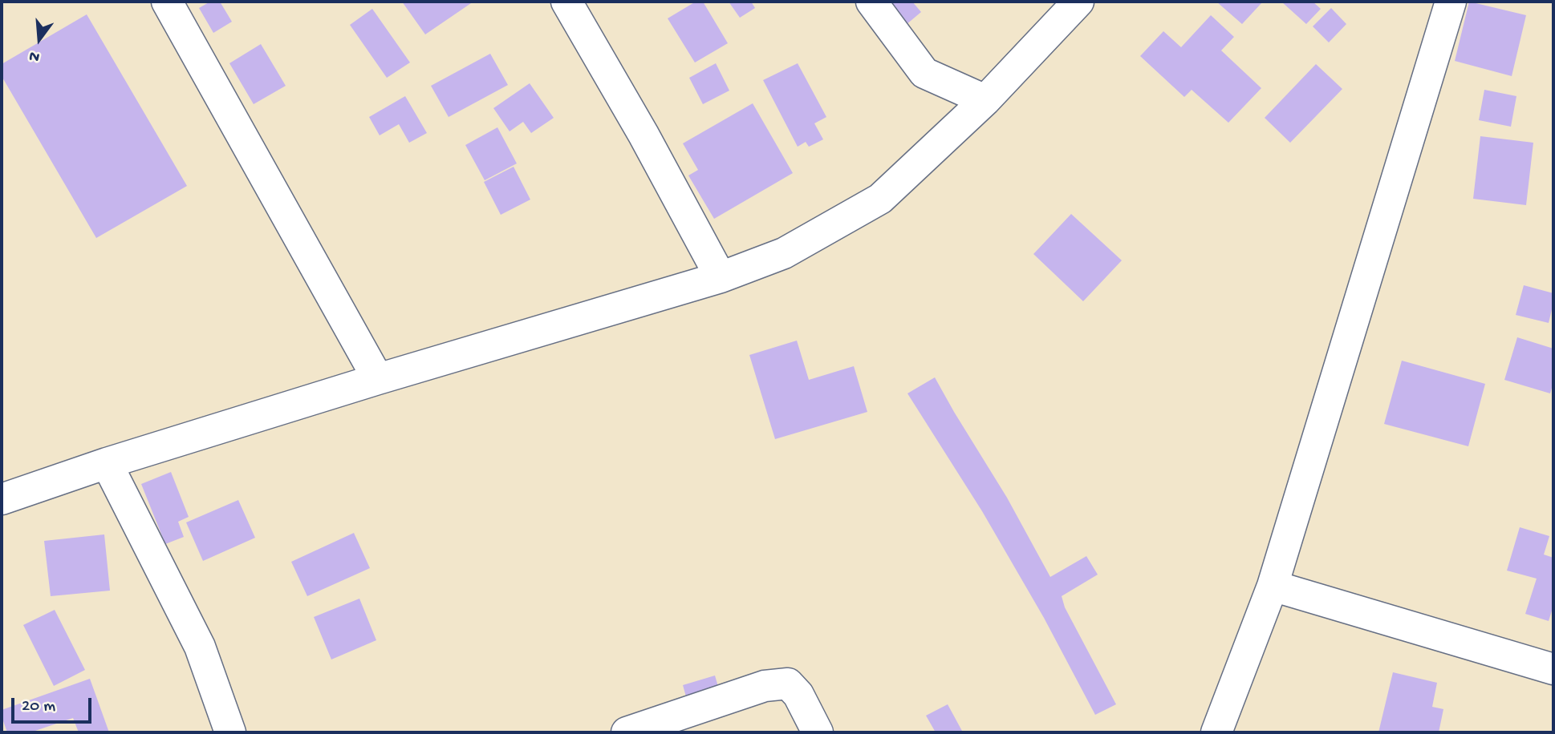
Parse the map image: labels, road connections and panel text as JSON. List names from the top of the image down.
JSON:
{
  "scale_bar": "20 m",
  "north": "bottom"
}
